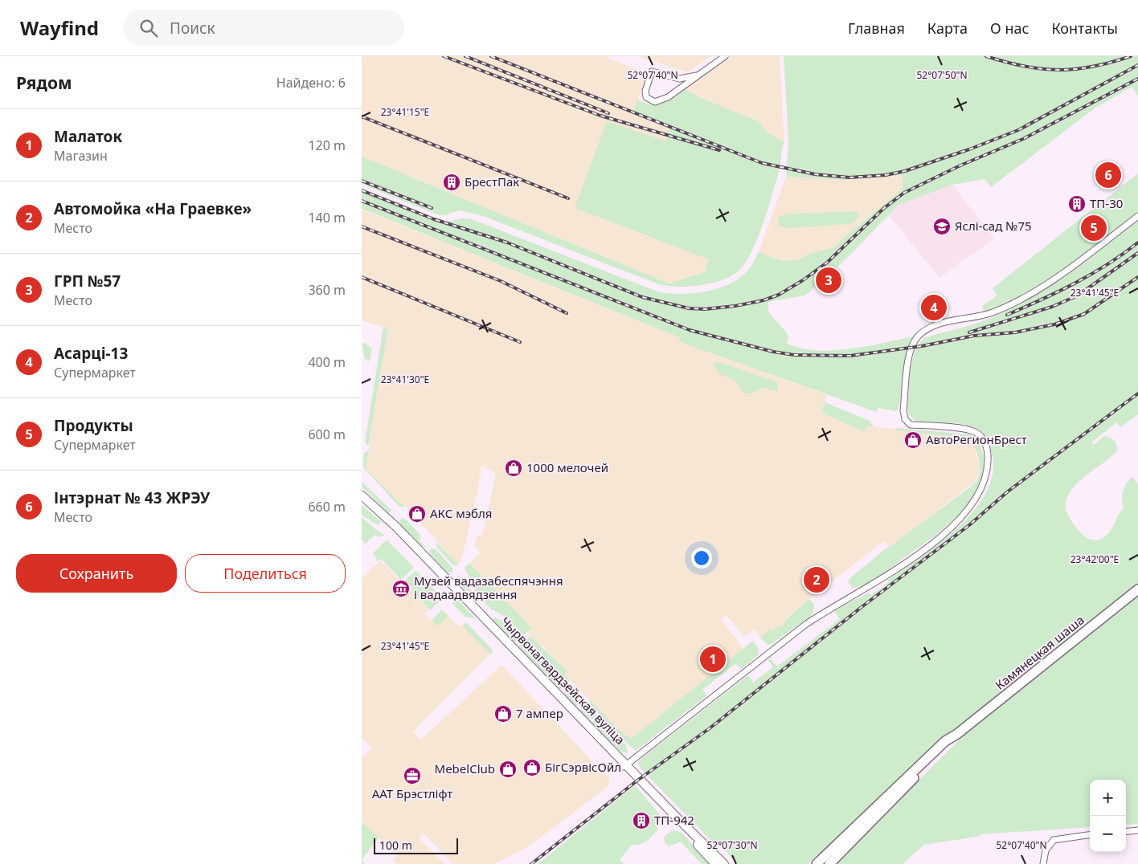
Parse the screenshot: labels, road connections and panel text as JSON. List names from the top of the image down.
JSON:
{
  "streets": {
    "main road": ["Камянецкая шаша", "Чырвонагвардзейская вуліца"]
  },
  "places": {
    "building": ["БрестПак", "ТП-30", "ТП-942"],
    "school or university": ["Яслі-сад №75"],
    "shop": [
      "АвтоРегионБрест",
      "1000 мелочей",
      "АКС мэбля",
      "7 ампер",
      "БігСэрвісОйл",
      "MebelClub"
    ],
    "museum": ["Музей вадазабеспячэння і вадаадвядзення"],
    "office": ["ААТ Брэстліфт"]
  },
  "scale_bar": "100 m",
  "page": {
    "header": "Wayfind",
    "search": "Поиск",
    "nav": [
      "Главная",
      "Карта",
      "О нас",
      "Контакты"
    ],
    "heading": ["Рядом", "Найдено: 6"],
    "list": [
      {
        "mark": "1",
        "name": "Малаток",
        "note": "Магазин",
        "value": "120 m"
      },
      {
        "mark": "2",
        "name": "Автомойка «На Граевке»",
        "note": "Место",
        "value": "140 m"
      },
      {
        "mark": "3",
        "name": "ГРП №57",
        "note": "Место",
        "value": "360 m"
      },
      {
        "mark": "4",
        "name": "Асарці-13",
        "note": "Супермаркет",
        "value": "400 m"
      },
      {
        "mark": "5",
        "name": "Продукты",
        "note": "Супермаркет",
        "value": "600 m"
      },
      {
        "mark": "6",
        "name": "Інтэрнат № 43 ЖРЭУ",
        "note": "Место",
        "value": "660 m"
      }
    ],
    "pins": [
      "6",
      "5",
      "3",
      "4",
      "2",
      "1"
    ],
    "buttons": ["Сохранить", "Поделиться"],
    "map_buttons": ["+", "−"],
    "scale": "100 m"
  },
  "coordinates": [
    "52°07'40\"N",
    "52°07'50\"N",
    "23°41'15\"E",
    "23°41'45\"E",
    "23°41'30\"E",
    "23°42'00\"E",
    "52°07'30\"N"
  ]
}
